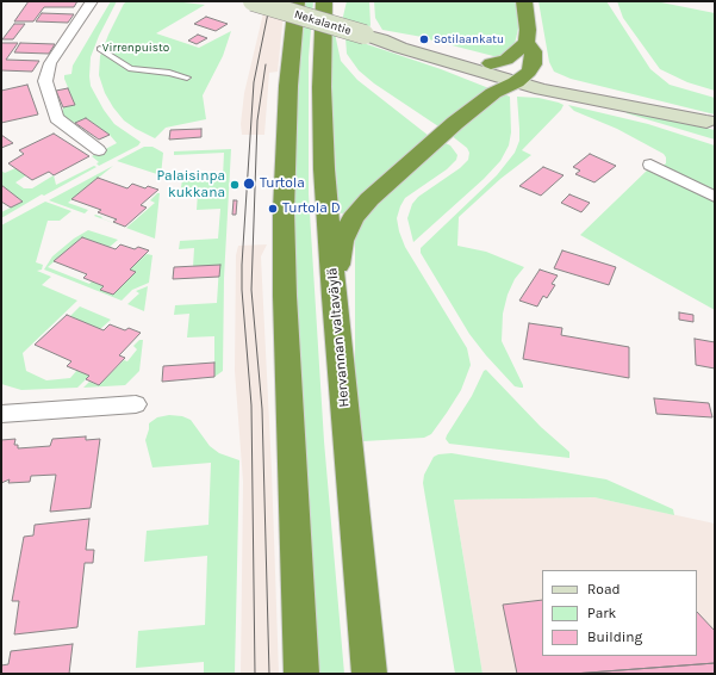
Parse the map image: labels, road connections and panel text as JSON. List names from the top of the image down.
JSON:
{
  "streets": {
    "highway": ["Hervannan valtaväylä"],
    "main road": ["Nekalantie"]
  },
  "parks": ["Virrenpuisto"],
  "places": [
    "Sotilaankatu",
    "Turtola",
    "Palaisinpa kukkana",
    "Turtola D"
  ],
  "legend": ["Road", "Park", "Building"]
}
